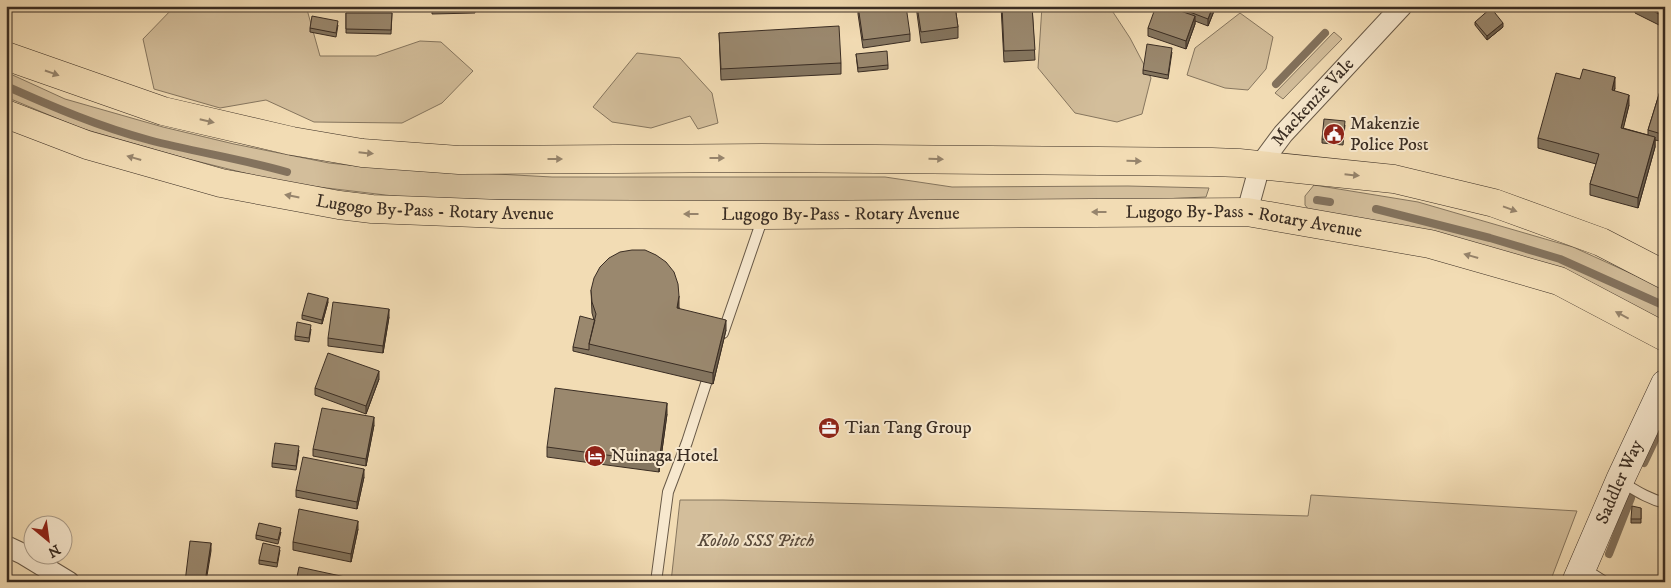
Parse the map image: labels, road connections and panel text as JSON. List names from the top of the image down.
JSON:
{
  "streets": {
    "main road": ["Lugogo By-Pass - Rotary Avenue"],
    "street": ["Mackenzie Vale", "Saddler Way"]
  },
  "crossings": [
    ["Mackenzie Vale", "Lugogo By-Pass - Rotary Avenue"]
  ],
  "parks": ["Kololo SSS Pitch"],
  "places": {
    "public building": ["Makenzie Police Post"],
    "office": ["Tian Tang Group"],
    "hotel": ["Nuinaga Hotel"]
  },
  "north": "bottom right"
}
